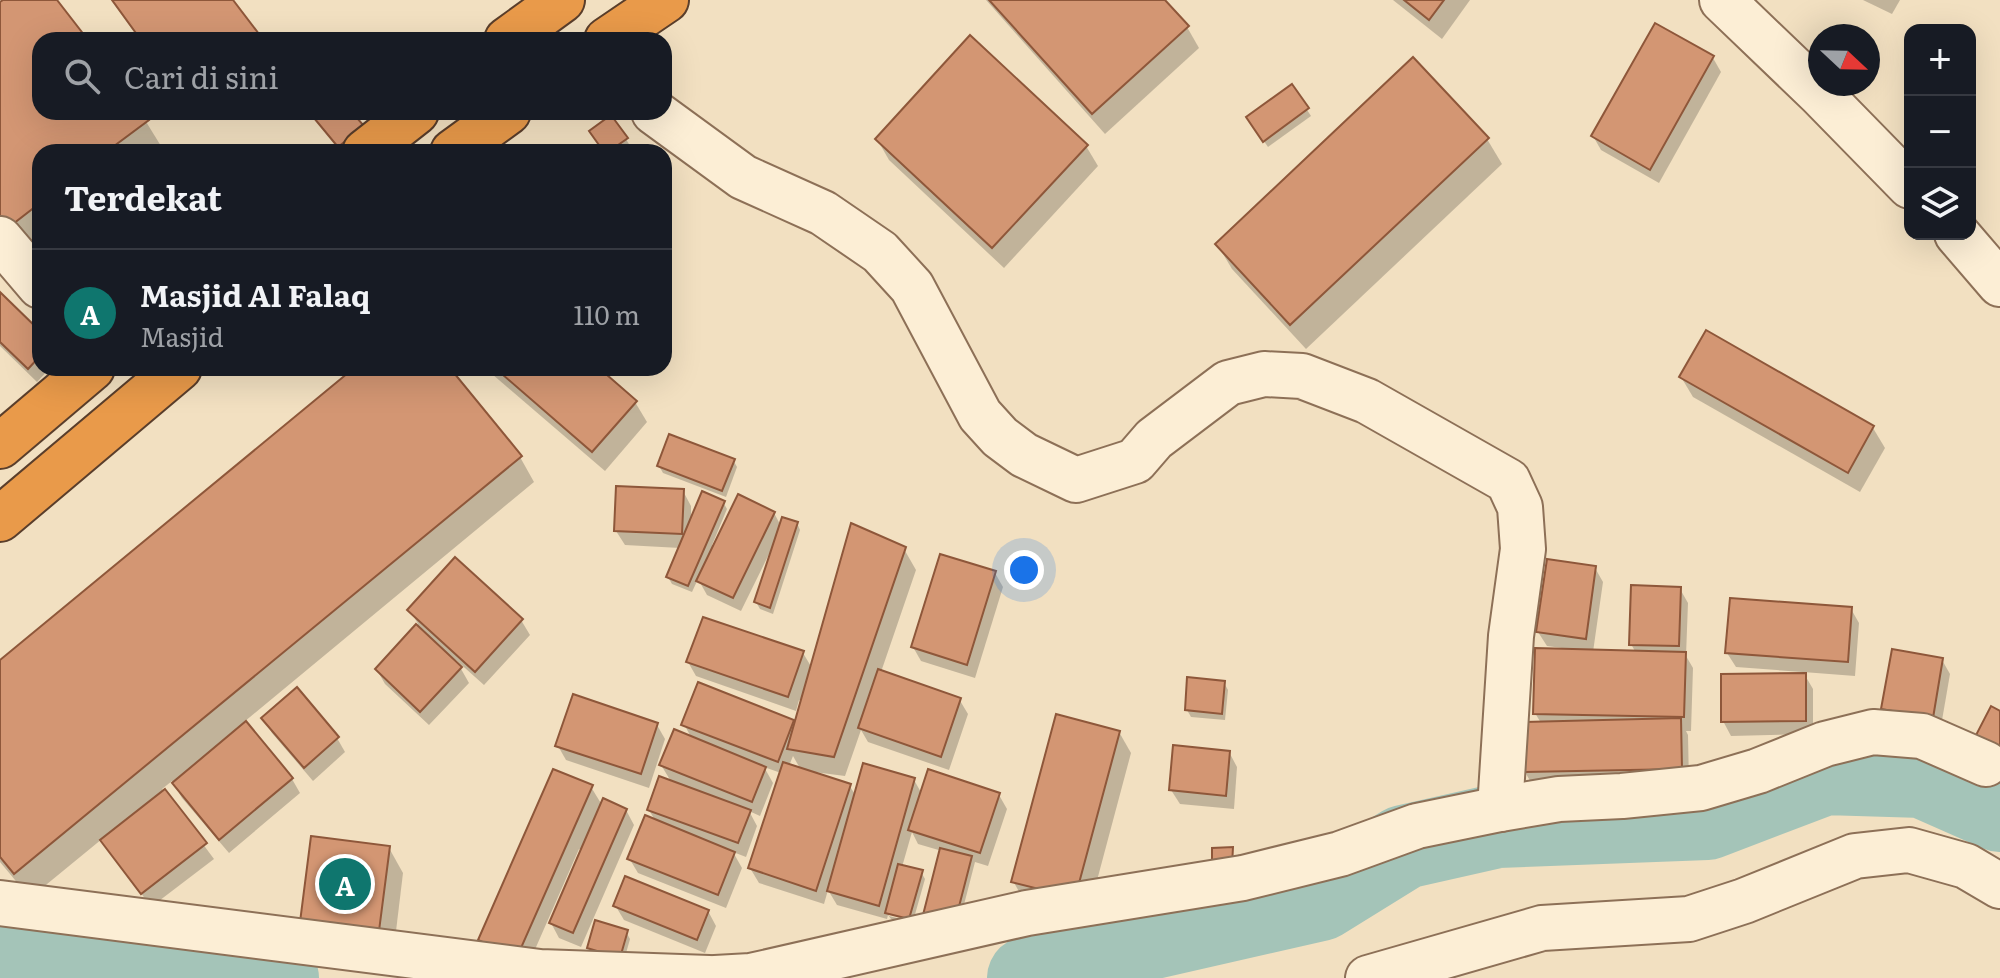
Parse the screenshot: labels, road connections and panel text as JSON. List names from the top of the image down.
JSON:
{
  "north": "right",
  "page": {
    "map_buttons": ["+", "−"],
    "search": "Cari di sini",
    "heading": "Terdekat",
    "list": [
      {
        "mark": "A",
        "name": "Masjid Al Falaq",
        "note": "Masjid",
        "value": "110 m"
      }
    ],
    "pins": "A"
  }
}
